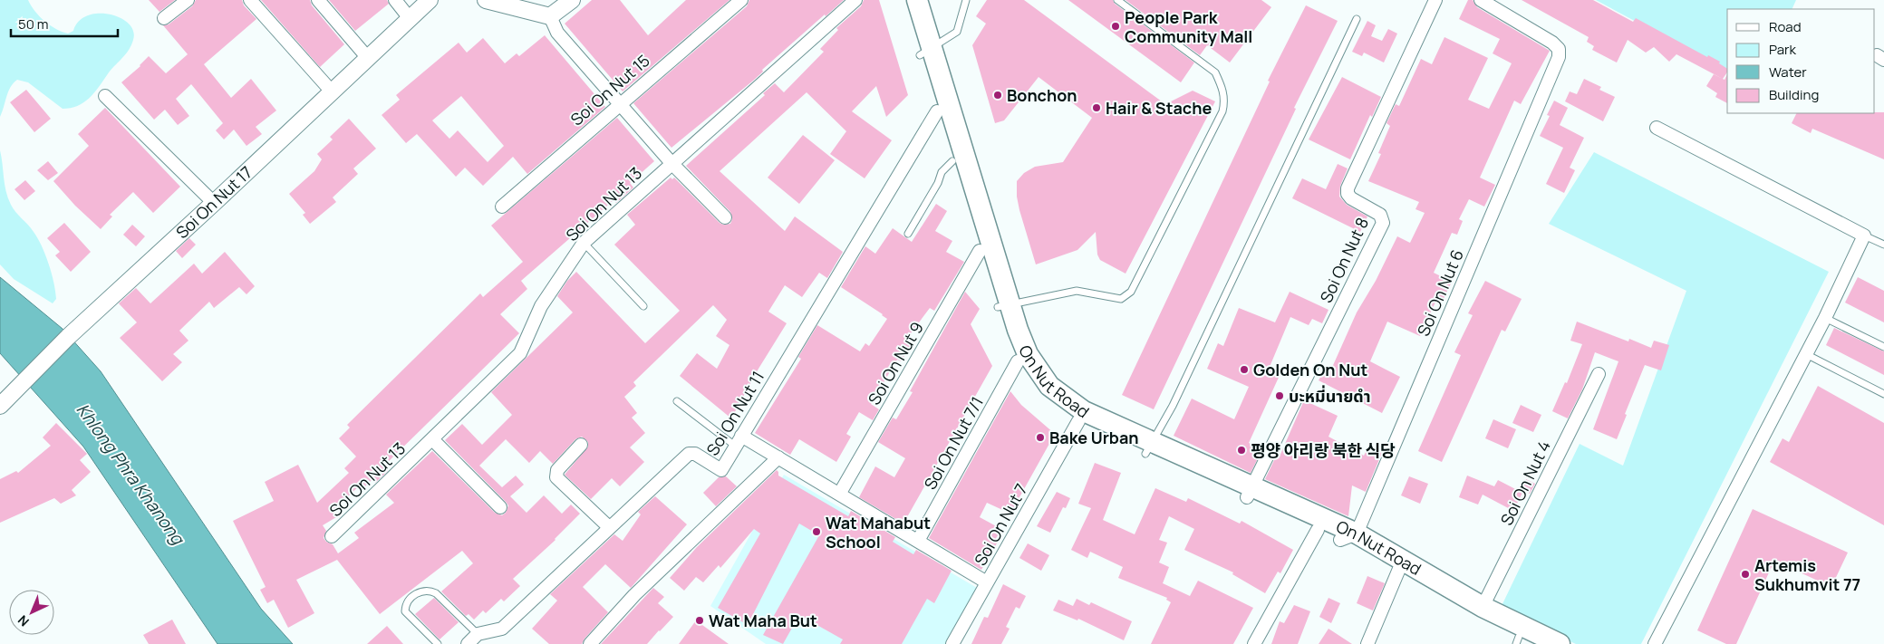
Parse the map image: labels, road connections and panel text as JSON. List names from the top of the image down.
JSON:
{
  "streets": {
    "main road": ["On Nut Road"],
    "street": [
      "Soi On Nut 15",
      "Soi On Nut 17",
      "Soi On Nut 13",
      "Soi On Nut 8",
      "Soi On Nut 6",
      "Soi On Nut 9",
      "Soi On Nut 11",
      "Soi On Nut 7/1",
      "Soi On Nut 4",
      "Soi On Nut 7"
    ]
  },
  "crossings": [
    ["Soi On Nut 8", "On Nut Road"],
    ["Soi On Nut 6", "On Nut Road"],
    ["Soi On Nut 9", "On Nut Road"],
    ["On Nut Road", "Soi On Nut 11"],
    ["On Nut Road", "Soi On Nut 7/1"],
    ["On Nut Road", "Soi On Nut 4"],
    ["On Nut Road", "Soi On Nut 7"]
  ],
  "water": ["Khlong Phra Khanong"],
  "places": [
    "People Park Community Mall",
    "Bonchon",
    "Hair & Stache",
    "Golden On Nut",
    "บะหมี่นายดำ",
    "Bake Urban",
    "평양 아리랑 북한 식당",
    "Wat Mahabut School",
    "Artemis Sukhumvit 77",
    "Wat Maha But"
  ],
  "legend": [
    "Road",
    "Park",
    "Water",
    "Building"
  ],
  "scale_bar": "50 m",
  "north": "bottom left"
}
